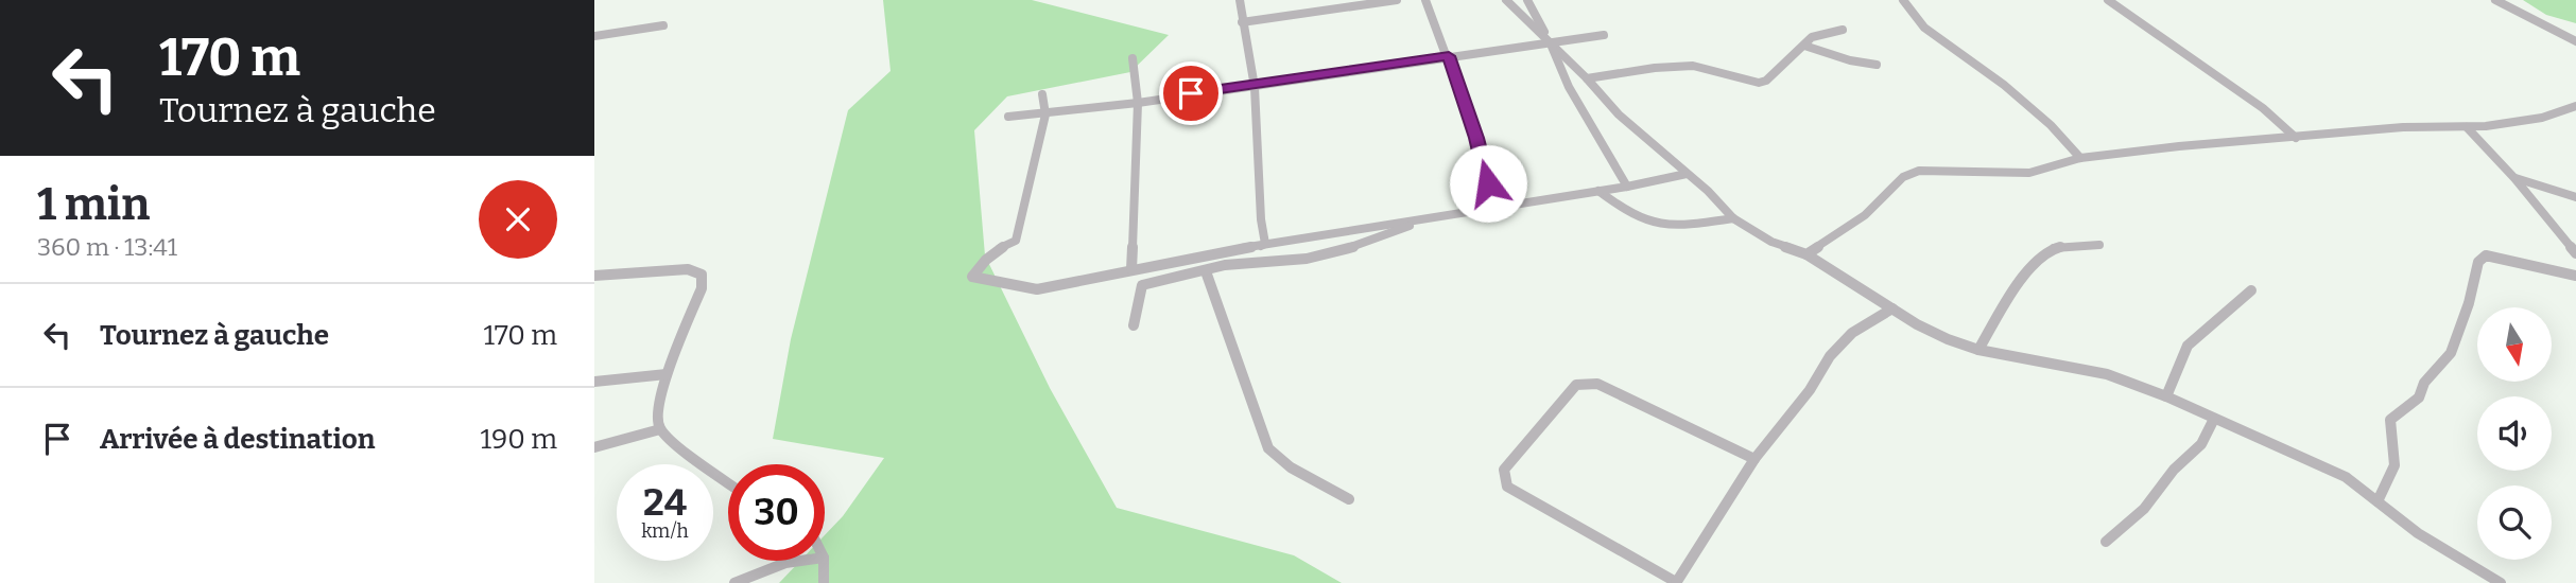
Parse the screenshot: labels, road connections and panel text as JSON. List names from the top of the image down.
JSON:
{
  "north": "bottom",
  "page": {
    "turn": ["170 m", "Tournez à gauche"],
    "heading": ["1 min", "360 m · 13:41"],
    "list": [
      {
        "name": "Tournez à gauche",
        "value": "170 m"
      },
      {
        "name": "Arrivée à destination",
        "value": "190 m"
      }
    ],
    "speed": "24 km/h",
    "limit": "30"
  }
}
